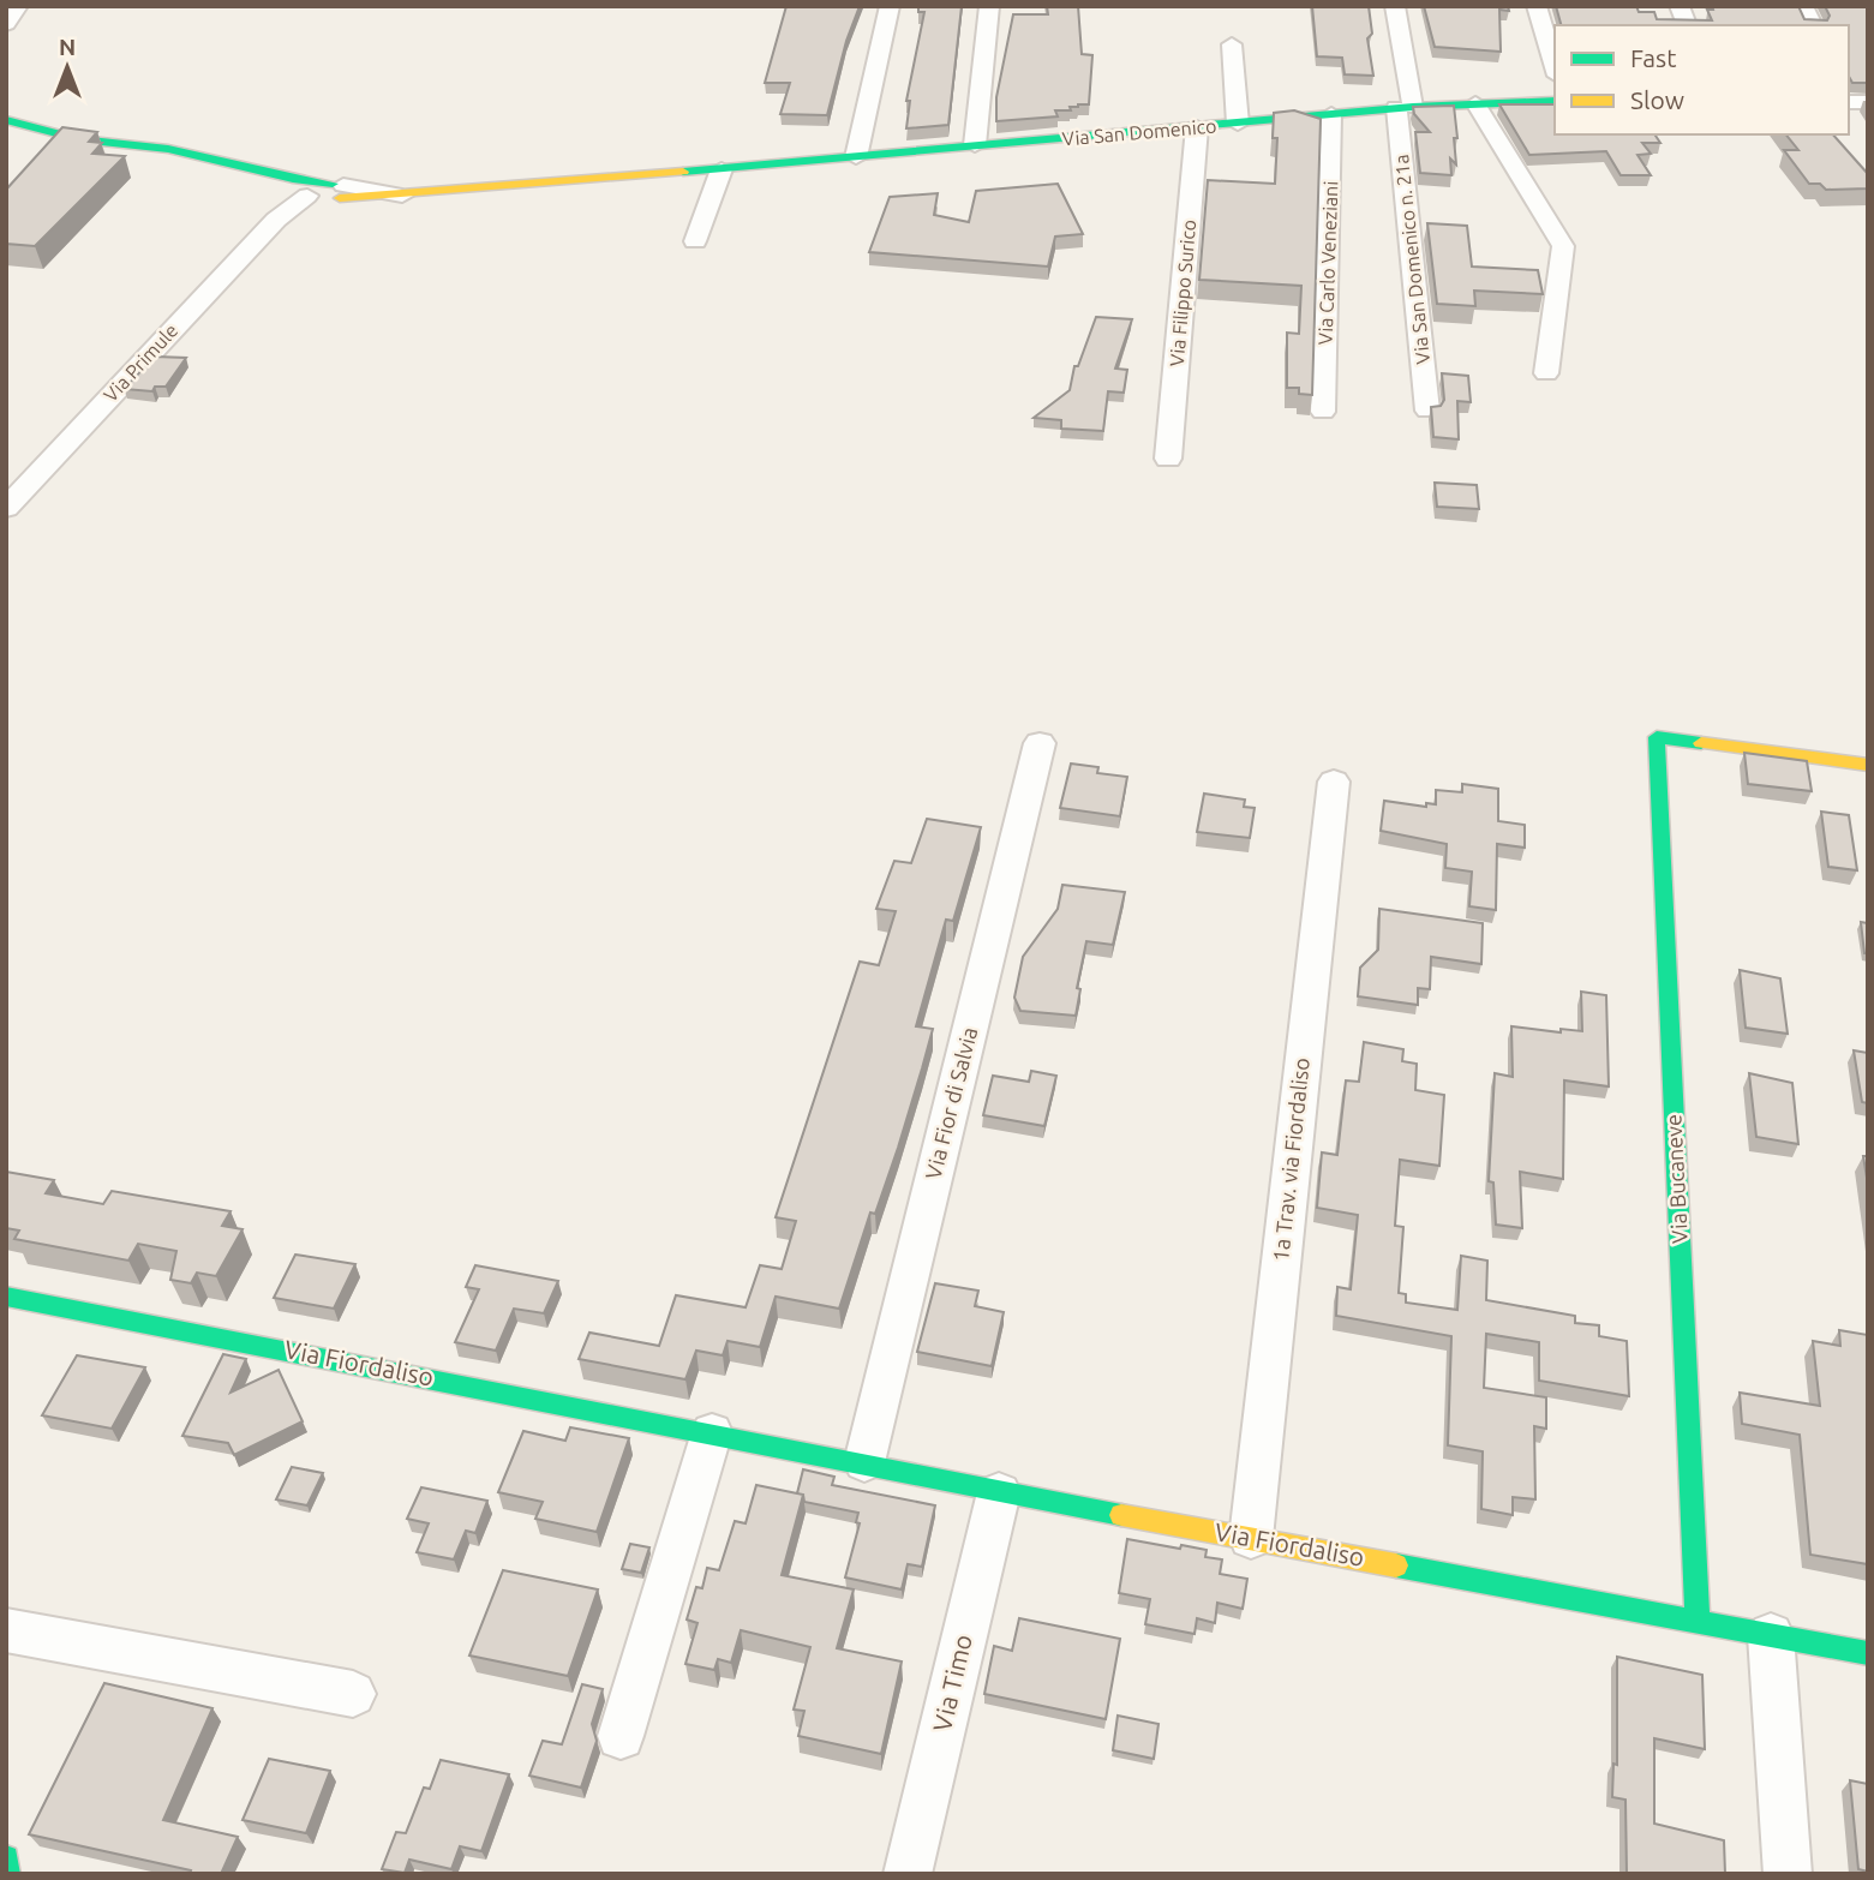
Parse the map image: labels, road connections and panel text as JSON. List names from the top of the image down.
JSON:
{
  "streets": {
    "street": [
      "Via San Domenico",
      "Via San Domenico n. 21a",
      "Via Carlo Veneziani",
      "Via Filippo Surico",
      "Via Primule",
      "Via Fior di Salvia",
      "1a Trav. via Fiordaliso",
      "Via Bucaneve",
      "Via Fiordaliso",
      "Via Timo"
    ]
  },
  "crossings": [
    ["Via San Domenico", "Via San Domenico n. 21a"],
    ["Via San Domenico", "Via Carlo Veneziani"],
    ["Via San Domenico", "Via Filippo Surico"],
    ["Via San Domenico", "Via Primule"],
    ["Via Fior di Salvia", "Via Fiordaliso"],
    ["1a Trav. via Fiordaliso", "Via Fiordaliso"],
    ["Via Bucaneve", "Via Fiordaliso"],
    ["Via Fiordaliso", "Via Timo"]
  ],
  "legend": ["Fast", "Slow"],
  "north": "top"
}
